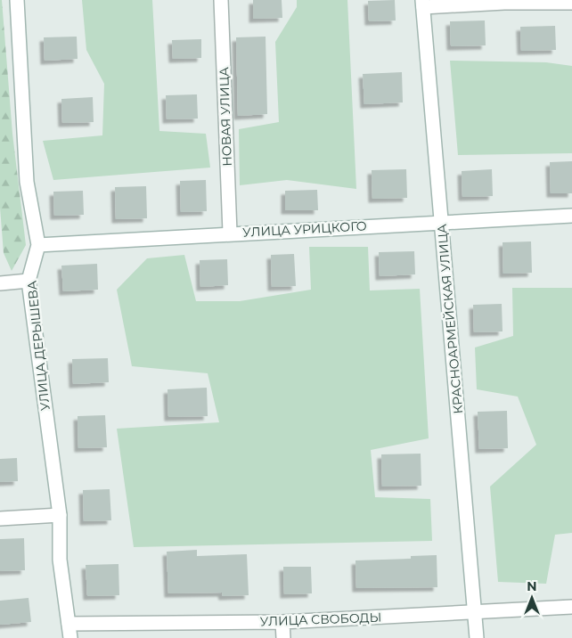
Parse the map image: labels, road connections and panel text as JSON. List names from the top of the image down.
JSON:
{
  "streets": {
    "street": [
      "НОВАЯ УЛИЦА",
      "УЛИЦА УРИЦКОГО",
      "КРАСНОАРМЕЙСКАЯ УЛИЦА",
      "УЛИЦА ДЕРЫШЕВА",
      "УЛИЦА СВОБОДЫ"
    ]
  },
  "crossings": [
    ["НОВАЯ УЛИЦА", "УЛИЦА УРИЦКОГО"],
    ["УЛИЦА УРИЦКОГО", "КРАСНОАРМЕЙСКАЯ УЛИЦА"],
    ["УЛИЦА УРИЦКОГО", "УЛИЦА ДЕРЫШЕВА"],
    ["КРАСНОАРМЕЙСКАЯ УЛИЦА", "УЛИЦА СВОБОДЫ"],
    ["УЛИЦА ДЕРЫШЕВА", "УЛИЦА СВОБОДЫ"]
  ],
  "north": "top"
}
